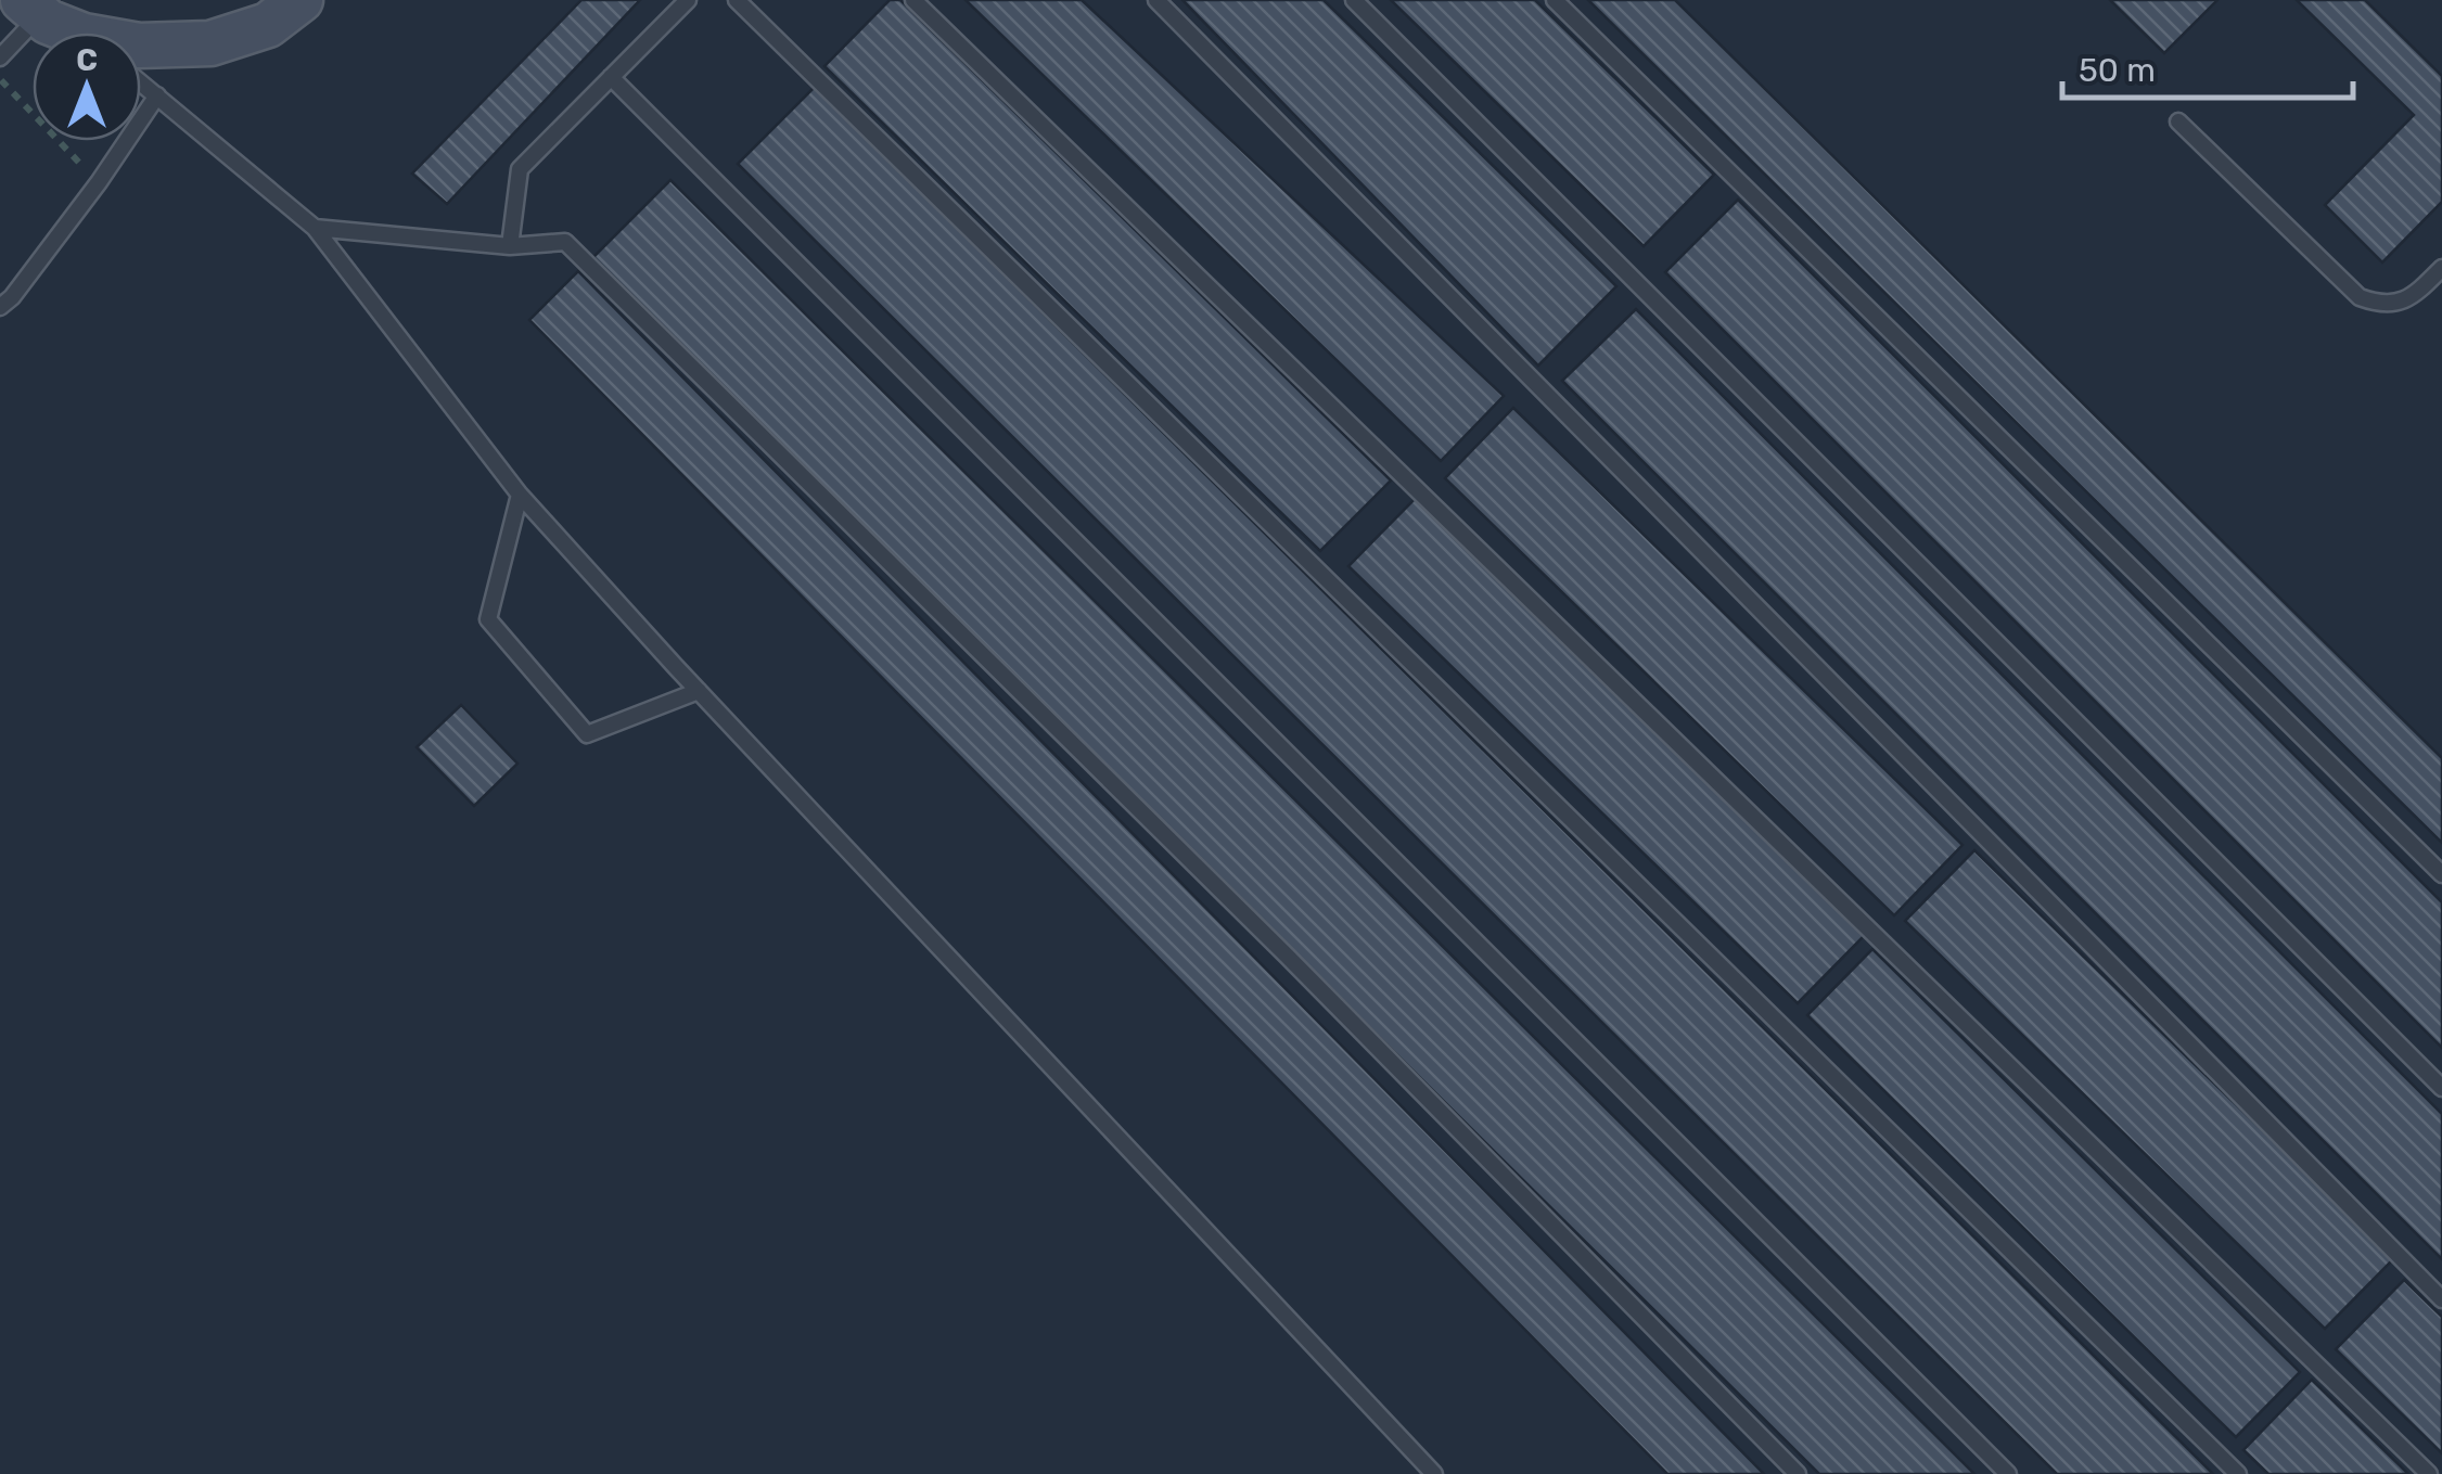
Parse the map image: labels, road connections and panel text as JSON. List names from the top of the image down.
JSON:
{
  "scale_bar": "50 m",
  "north": "top"
}
